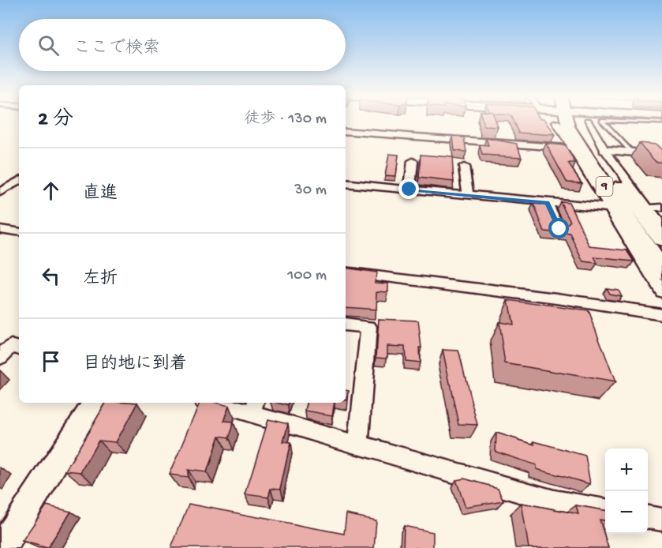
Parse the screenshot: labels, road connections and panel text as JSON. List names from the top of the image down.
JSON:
{
  "streets": {
    "highway": ["9"]
  },
  "page": {
    "search": "ここで検索",
    "heading": ["2 分", "徒歩 · 130 m"],
    "list": [
      ["直進", "30 m"],
      ["左折", "100 m"],
      "目的地に到着"
    ],
    "map_buttons": ["+", "−"]
  }
}
